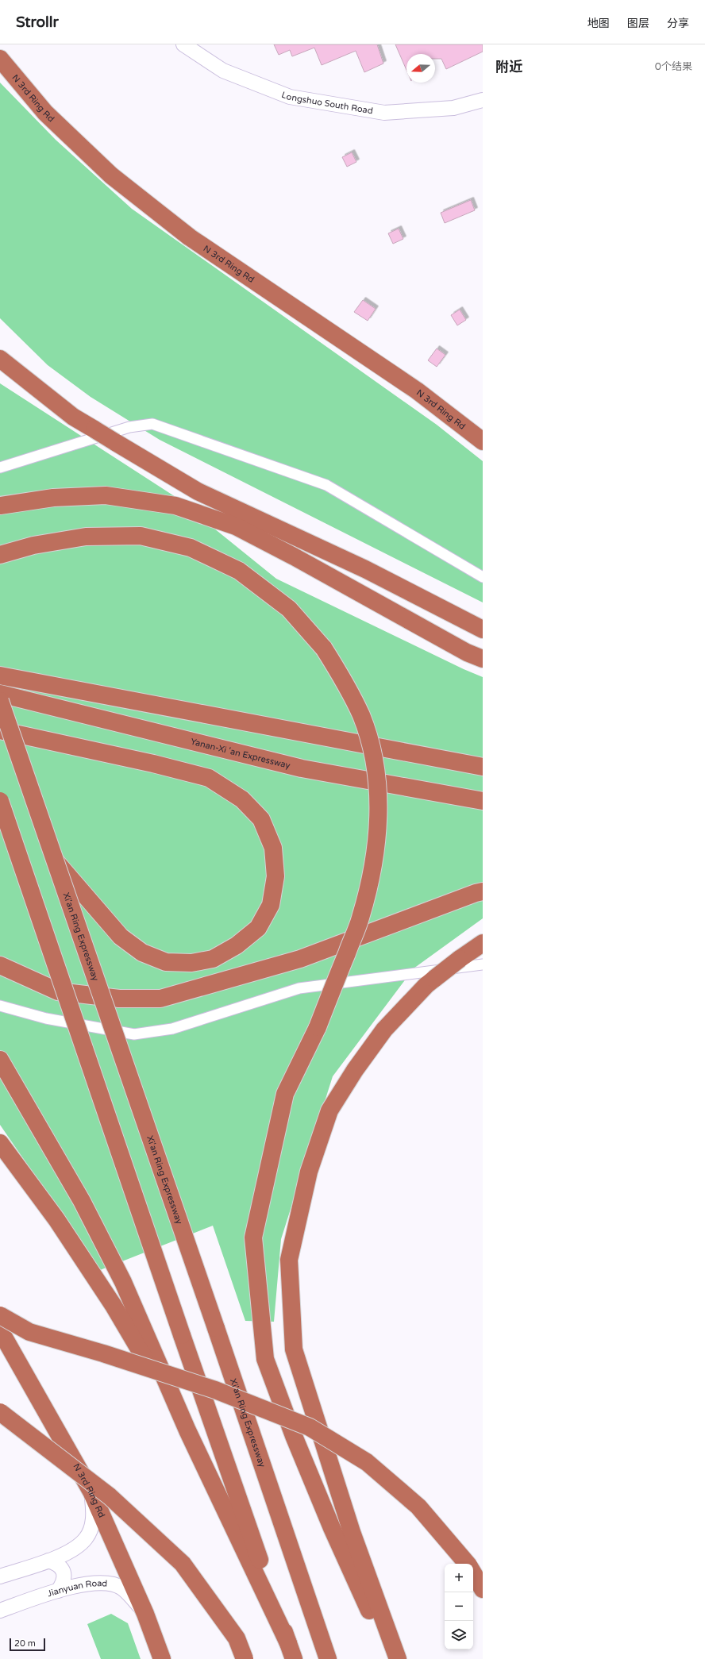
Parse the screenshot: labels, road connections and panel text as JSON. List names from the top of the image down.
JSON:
{
  "streets": {
    "highway": ["N 3rd Ring Rd", "Yanan-Xi 'an Expressway", "Xi'an Ring Expressway"],
    "main road": ["Longshuo South Road", "Jianyuan Road"]
  },
  "crossings": [
    ["N 3rd Ring Rd", "Jianyuan Road"]
  ],
  "scale_bar": "20 m",
  "north": "left",
  "page": {
    "header": "Strollr",
    "nav": ["地图", "图层", "分享"],
    "heading": ["附近", "0个结果"],
    "map_buttons": ["+", "−"],
    "scale": "20 m"
  }
}
